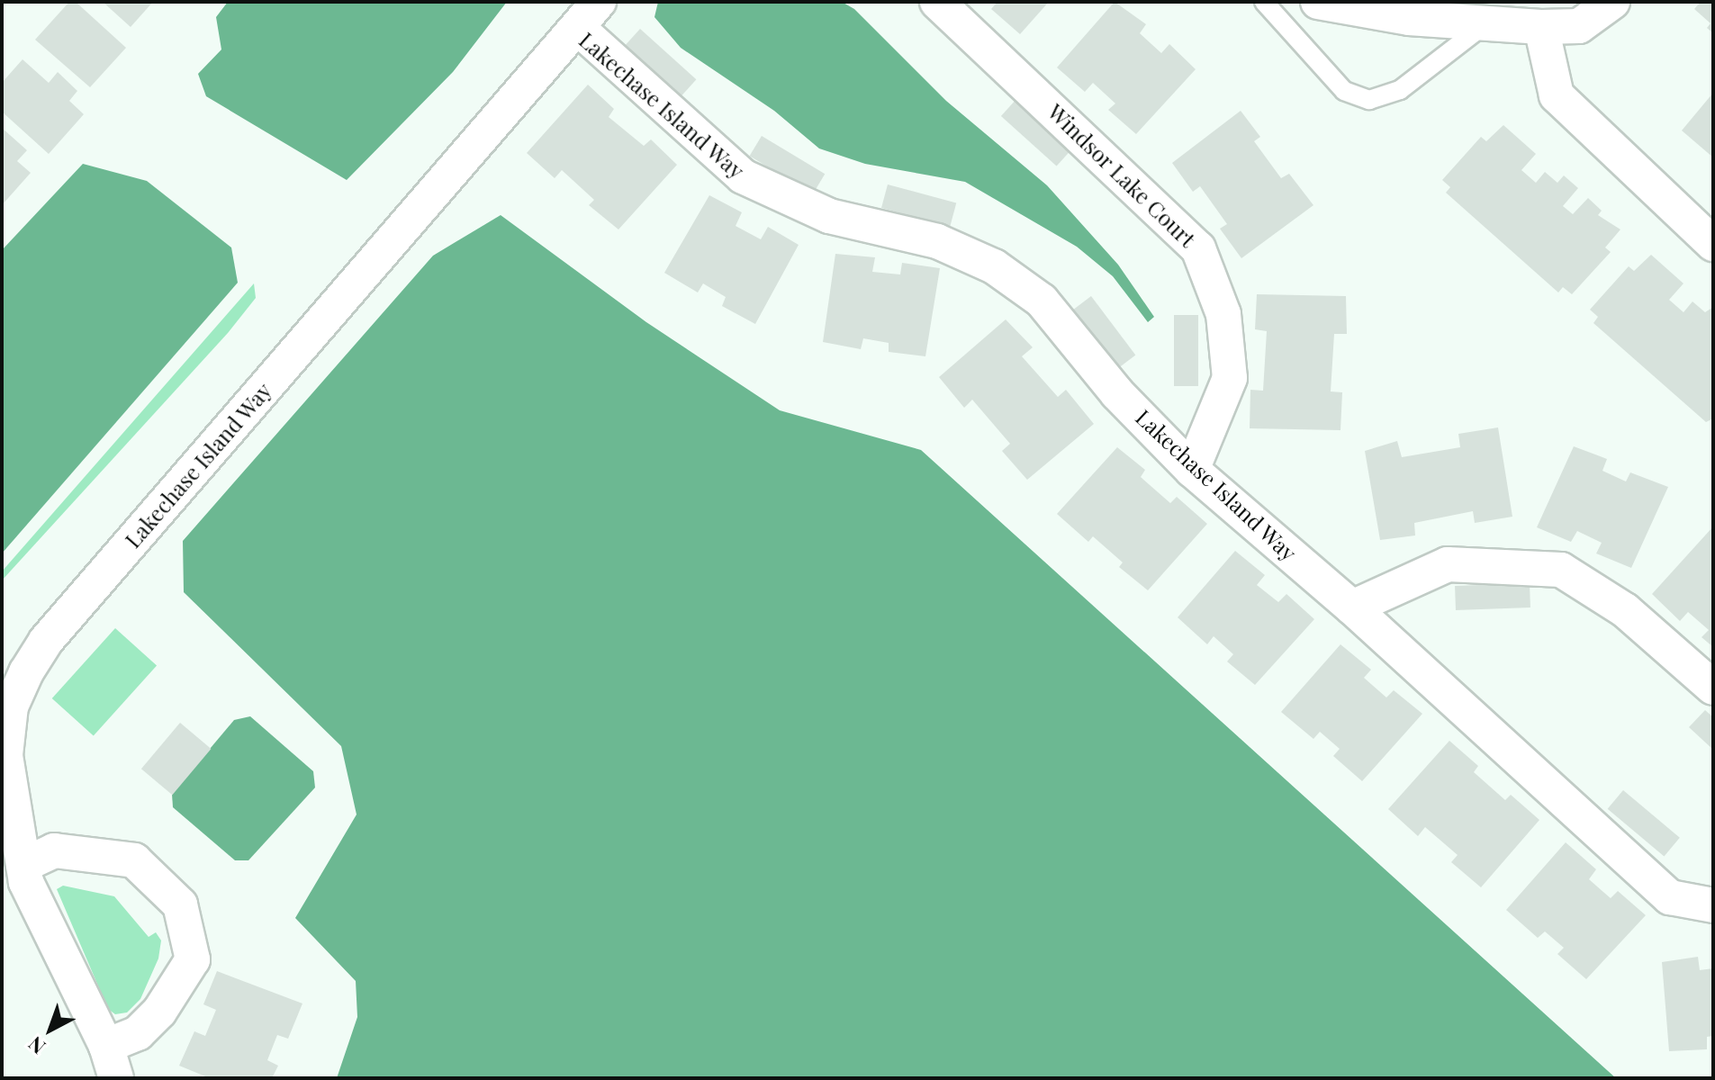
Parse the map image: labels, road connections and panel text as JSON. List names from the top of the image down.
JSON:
{
  "streets": {
    "street": ["Lakechase Island Way", "Windsor Lake Court"]
  },
  "crossings": [
    ["Lakechase Island Way", "Windsor Lake Court"]
  ],
  "north": "bottom left"
}
